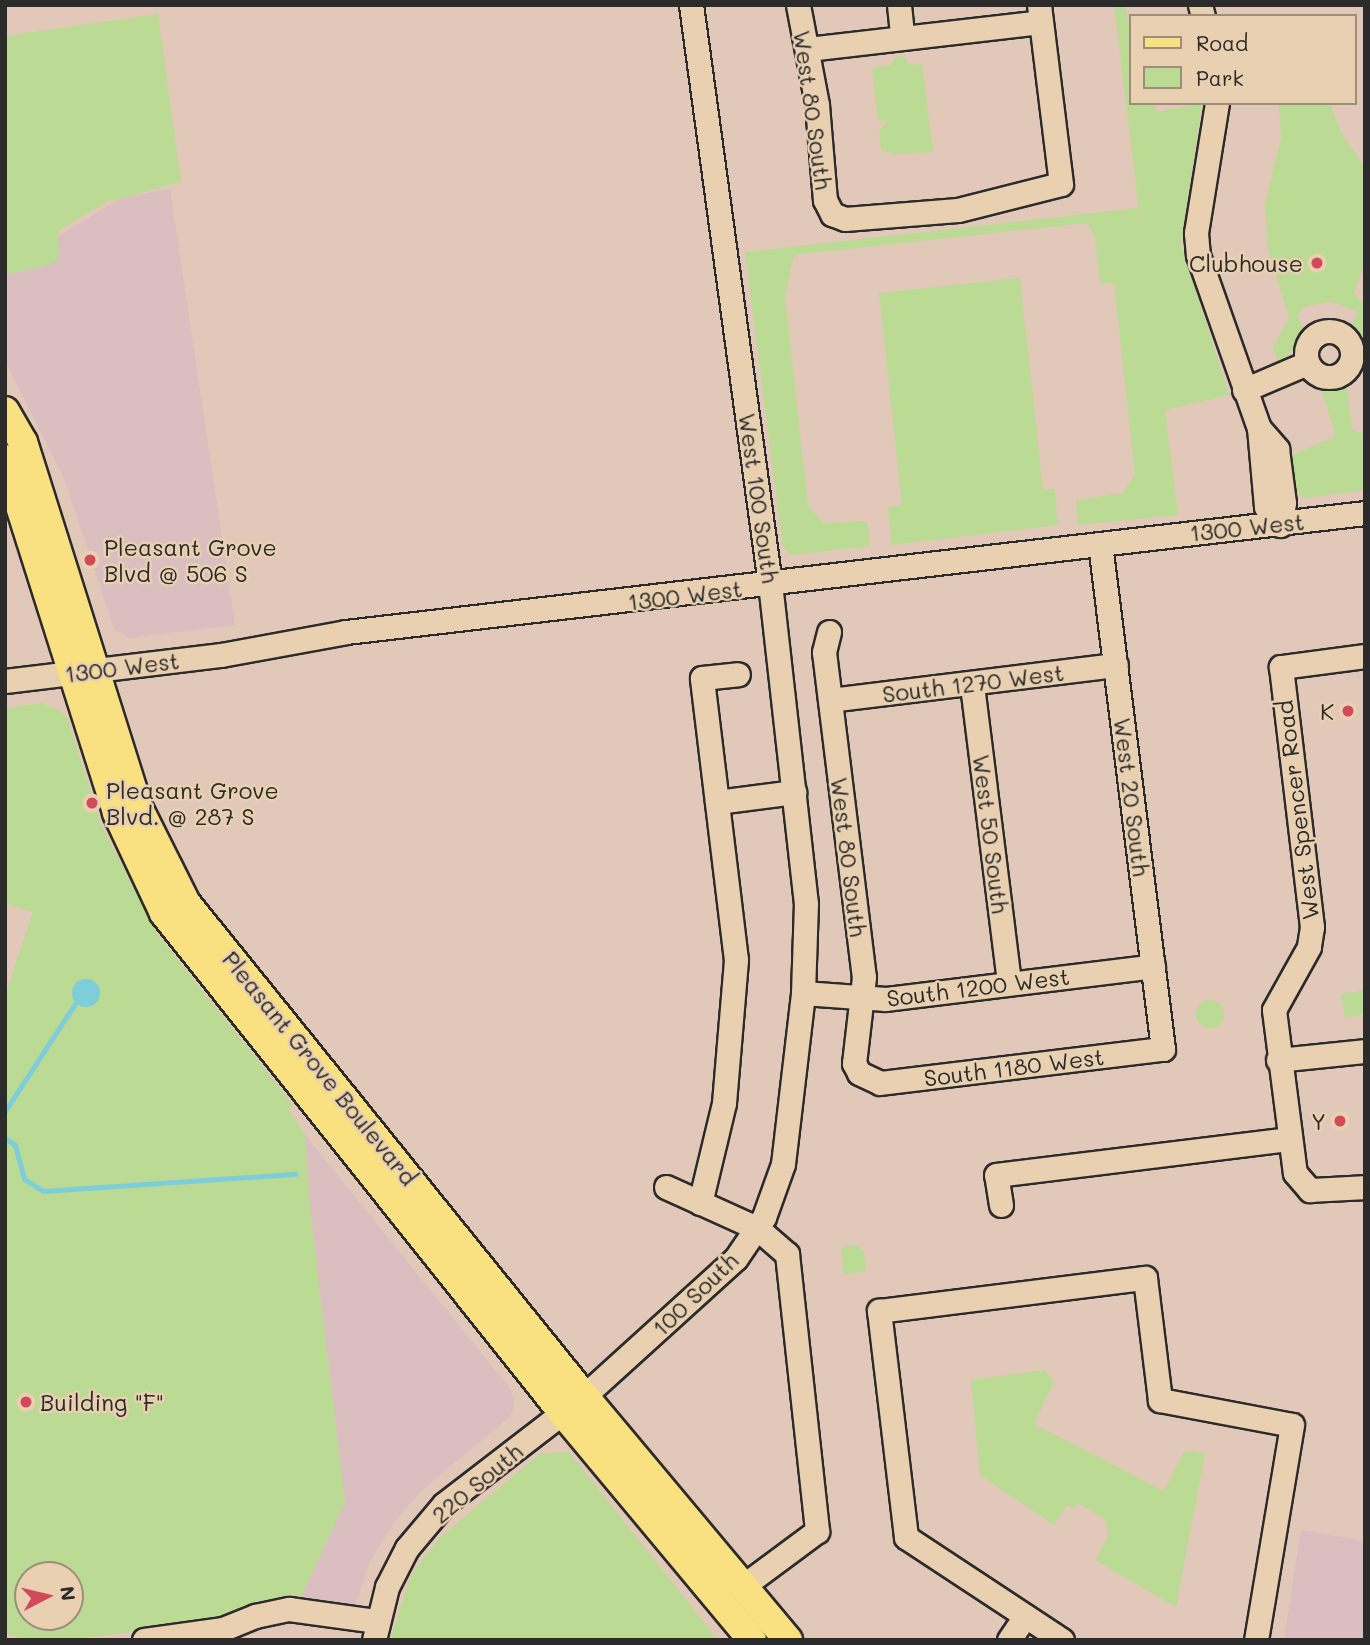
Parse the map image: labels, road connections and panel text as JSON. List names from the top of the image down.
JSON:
{
  "streets": {
    "main road": ["Pleasant Grove Boulevard"],
    "street": [
      "West 80 South",
      "West 100 South",
      "1300 West",
      "South 1270 West",
      "West 20 South",
      "West Spencer Road",
      "West 50 South",
      "South 1200 West",
      "South 1180 West",
      "100 South",
      "220 South"
    ]
  },
  "crossings": [
    ["West 80 South", "South 1270 West"],
    ["West 80 South", "South 1200 West"],
    ["West 80 South", "South 1180 West"],
    ["West 100 South", "1300 West"],
    ["West 100 South", "South 1200 West"],
    ["West 100 South", "100 South"],
    ["1300 West", "West 20 South"],
    ["1300 West", "Pleasant Grove Boulevard"],
    ["South 1270 West", "West 20 South"],
    ["South 1270 West", "West 50 South"],
    ["West 20 South", "South 1200 West"],
    ["West 20 South", "South 1180 West"],
    ["West 50 South", "South 1200 West"],
    ["South 1200 West", "100 South"],
    ["Pleasant Grove Boulevard", "100 South"],
    ["Pleasant Grove Boulevard", "220 South"],
    ["100 South", "220 South"]
  ],
  "places": [
    "Clubhouse",
    "Pleasant Grove Blvd @ 506 S",
    "K",
    "Pleasant Grove Blvd. @ 287 S",
    "Y",
    "Building \"F\""
  ],
  "legend": ["Road", "Park"],
  "north": "right"
}
